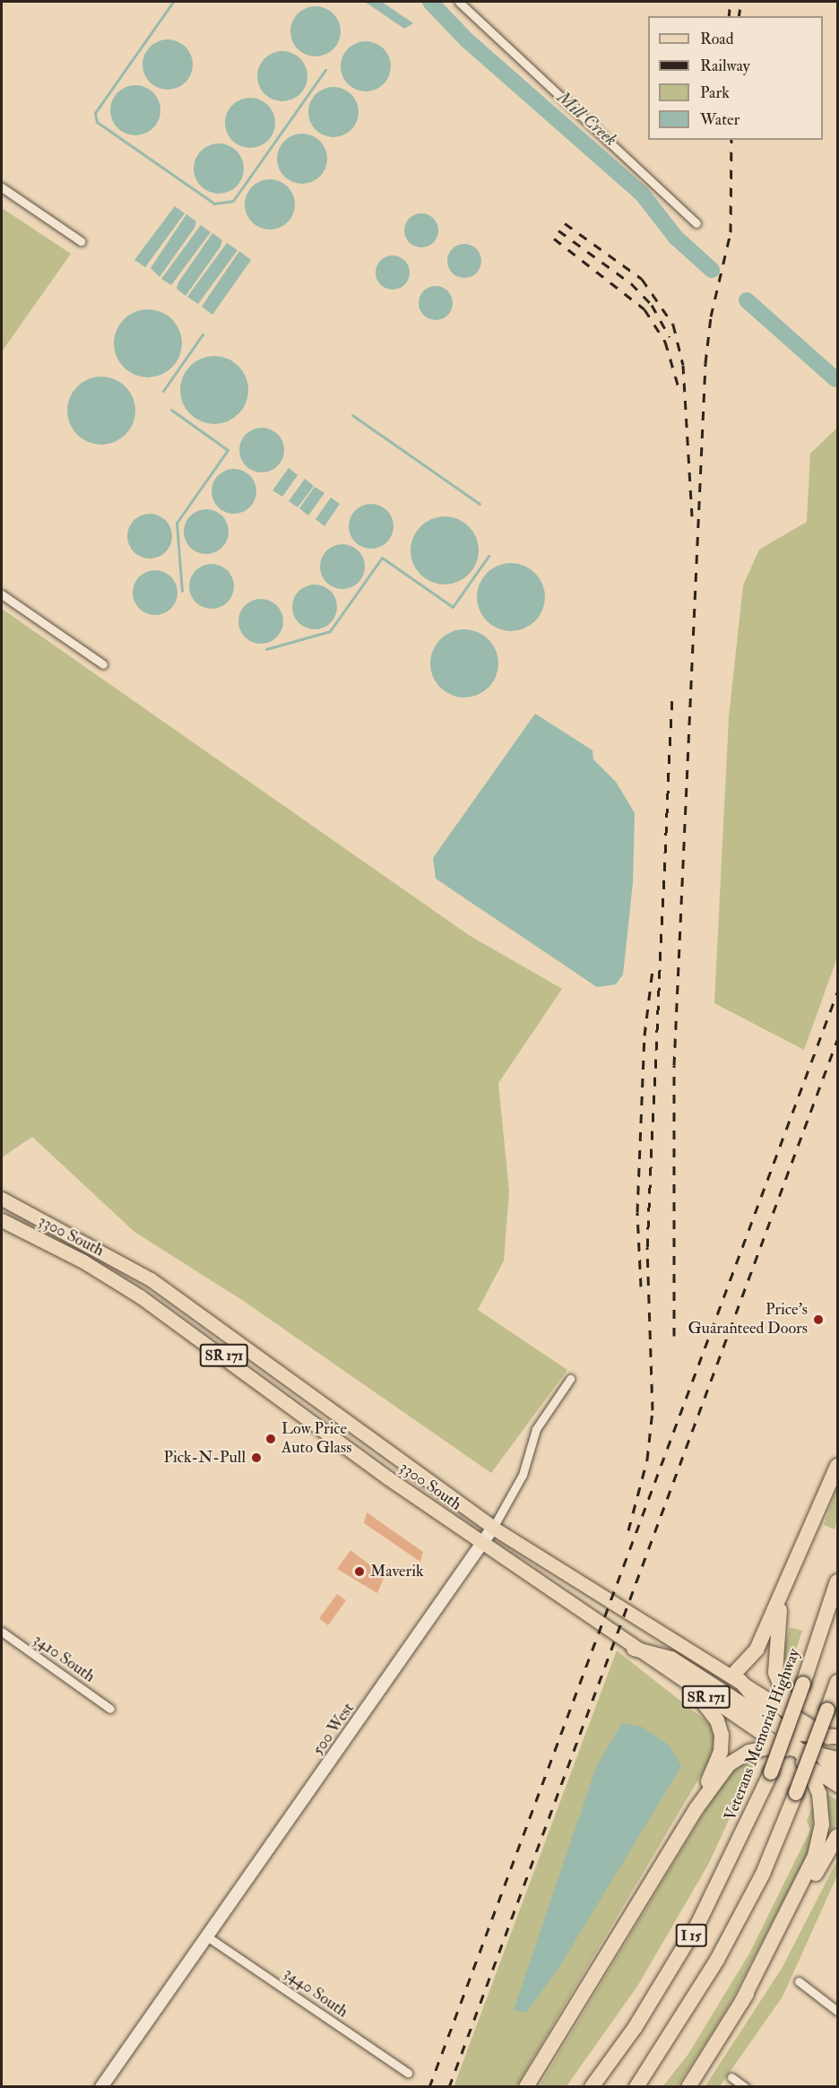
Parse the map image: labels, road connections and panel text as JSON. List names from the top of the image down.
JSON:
{
  "streets": {
    "highway": ["Veterans Memorial Highway", "I 15"],
    "main road": ["3300 South", "SR 171", "500 West"],
    "street": ["3410 South", "3440 South"]
  },
  "crossings": [
    ["3300 South", "500 West"],
    ["500 West", "3440 South"]
  ],
  "water": ["Mill Creek"],
  "places": [
    "Price's Guaranteed Doors",
    "Low Price Auto Glass",
    "Pick-N-Pull",
    "Maverik"
  ],
  "legend": [
    "Road",
    "Railway",
    "Park",
    "Water"
  ]
}
